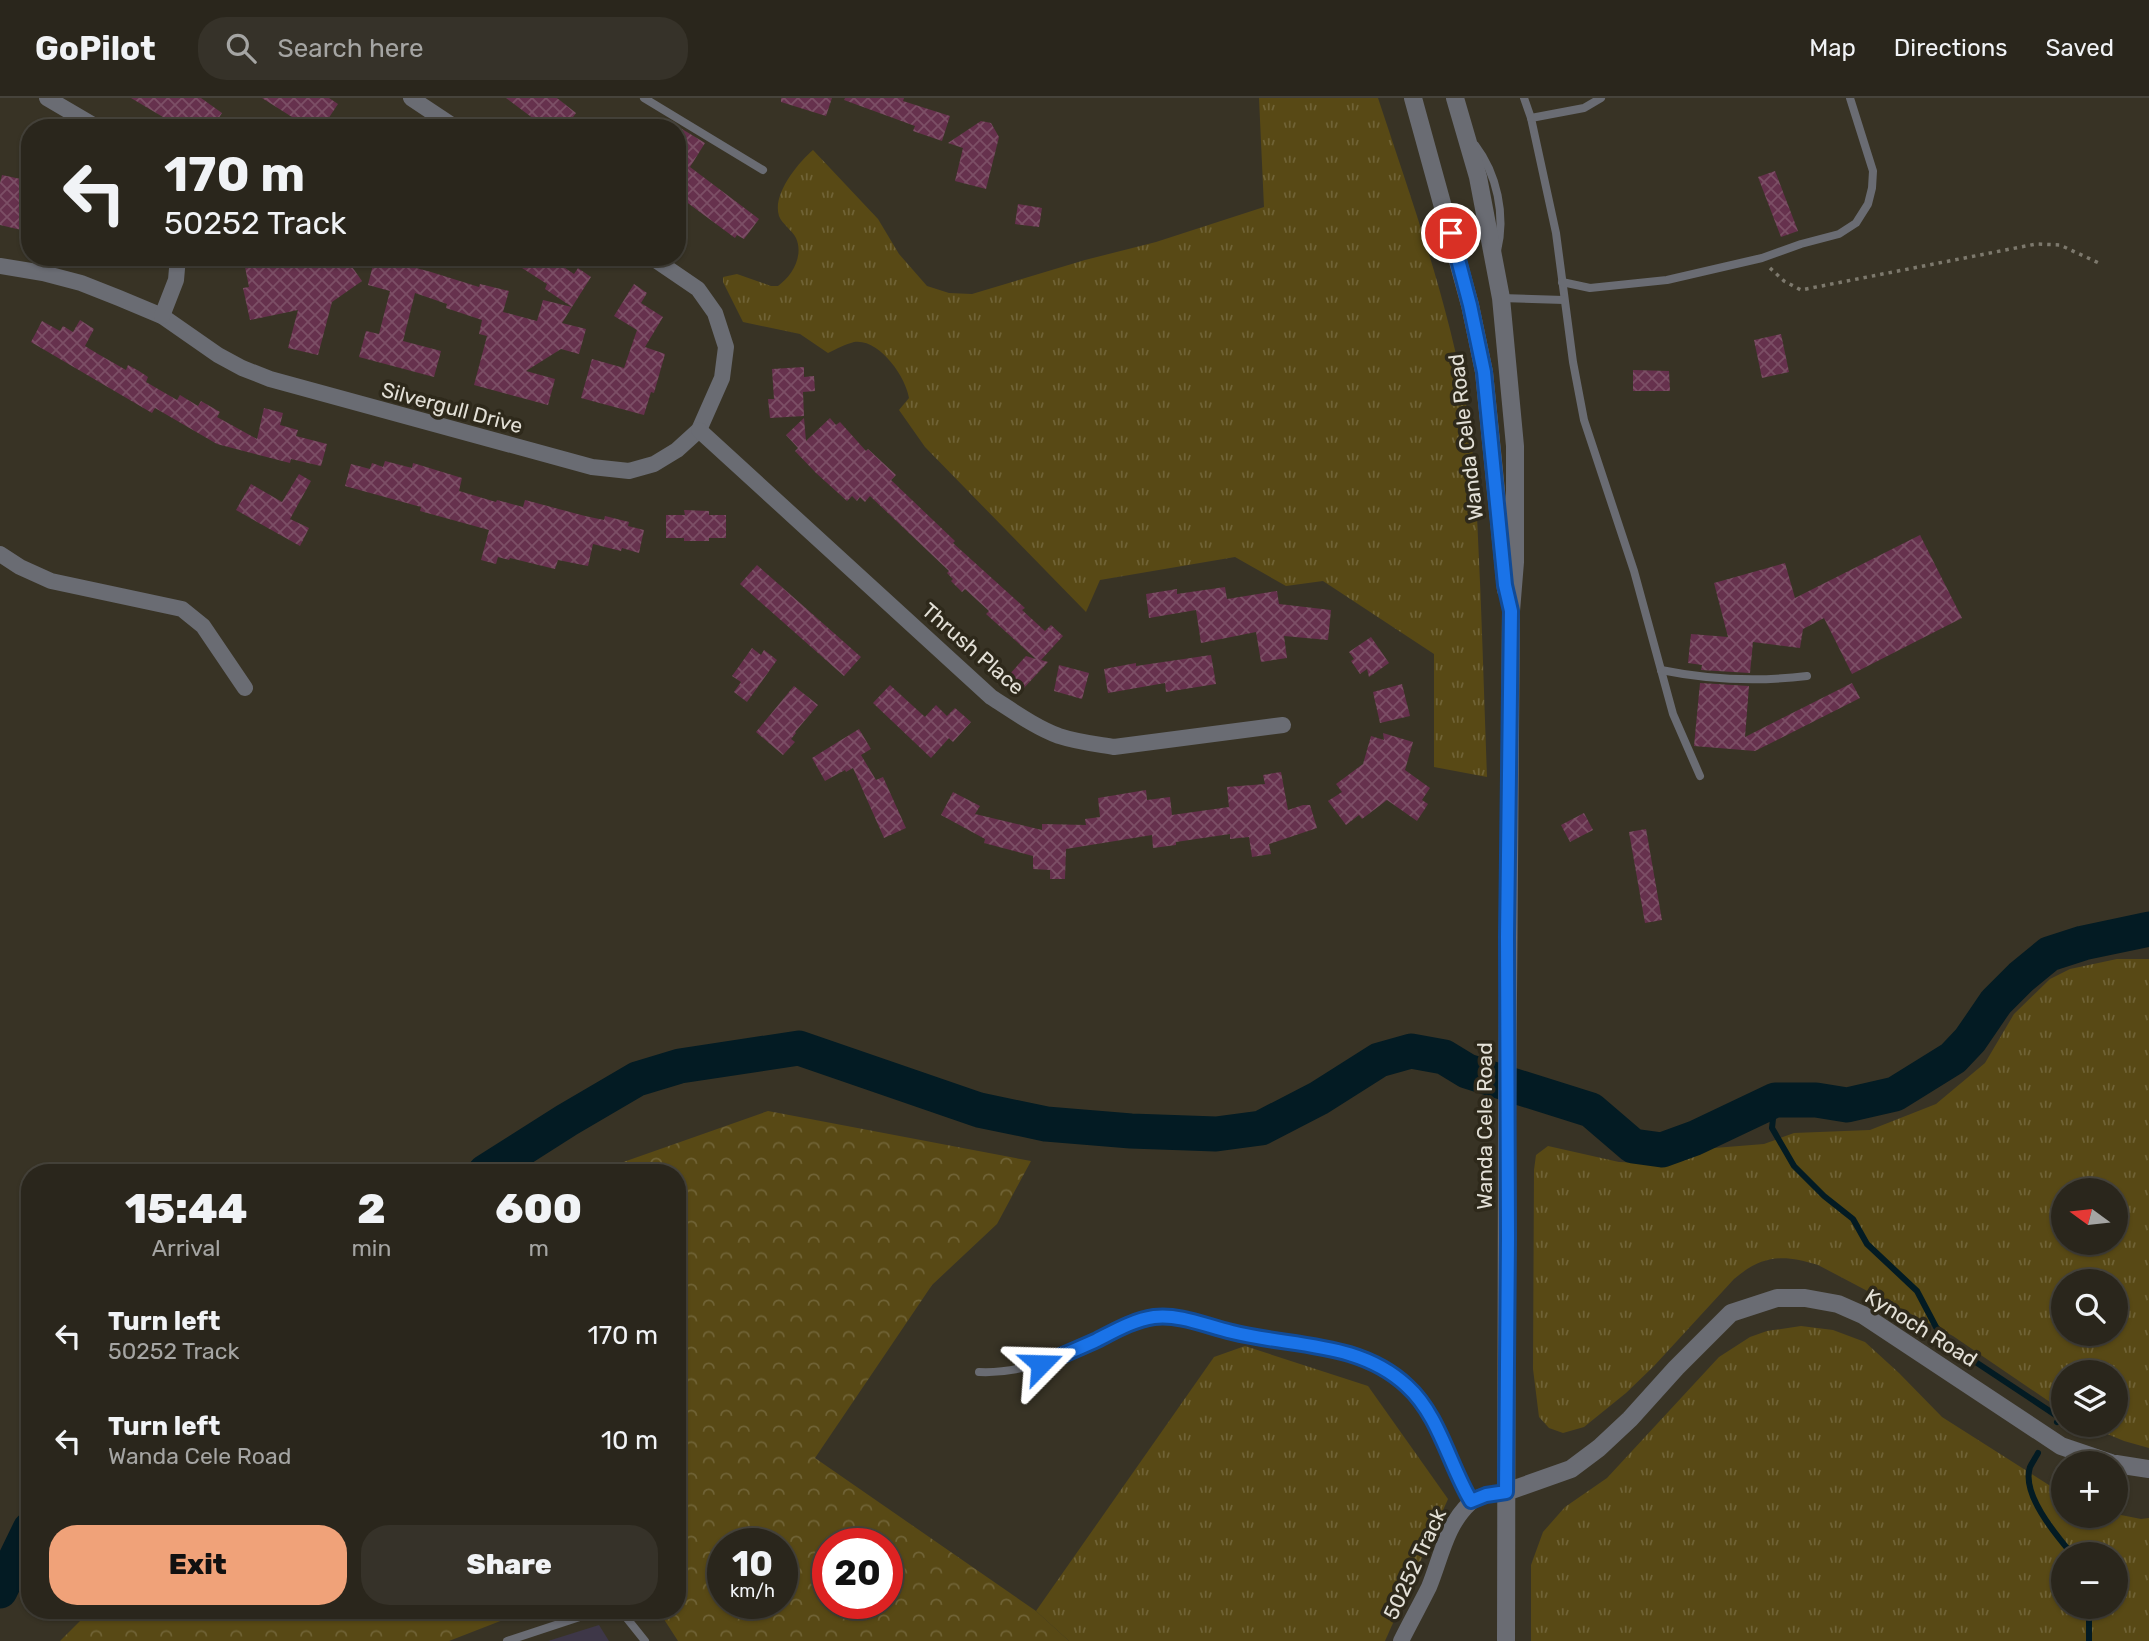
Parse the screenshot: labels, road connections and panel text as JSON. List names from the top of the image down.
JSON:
{
  "streets": {
    "street": [
      "Silvergull Drive",
      "Wanda Cele Road",
      "Thrush Place",
      "Kynoch Road",
      "50252 Track"
    ]
  },
  "crossings": [
    ["Silvergull Drive", "Thrush Place"],
    ["Wanda Cele Road", "Kynoch Road"],
    ["Wanda Cele Road", "50252 Track"],
    ["Kynoch Road", "50252 Track"]
  ],
  "north": "left",
  "page": {
    "header": "GoPilot",
    "search": "Search here",
    "nav": ["Map", "Directions", "Saved"],
    "turn": ["170 m", "50252 Track"],
    "eta": [
      "15:44",
      "Arrival",
      "2",
      "min",
      "600",
      "m"
    ],
    "map_buttons": ["+", "−"],
    "list": [
      {
        "name": "Turn left",
        "note": "50252 Track",
        "value": "170 m"
      },
      {
        "name": "Turn left",
        "note": "Wanda Cele Road",
        "value": "10 m"
      }
    ],
    "buttons": ["Exit", "Share"],
    "speed": "10 km/h",
    "limit": "20"
  }
}
